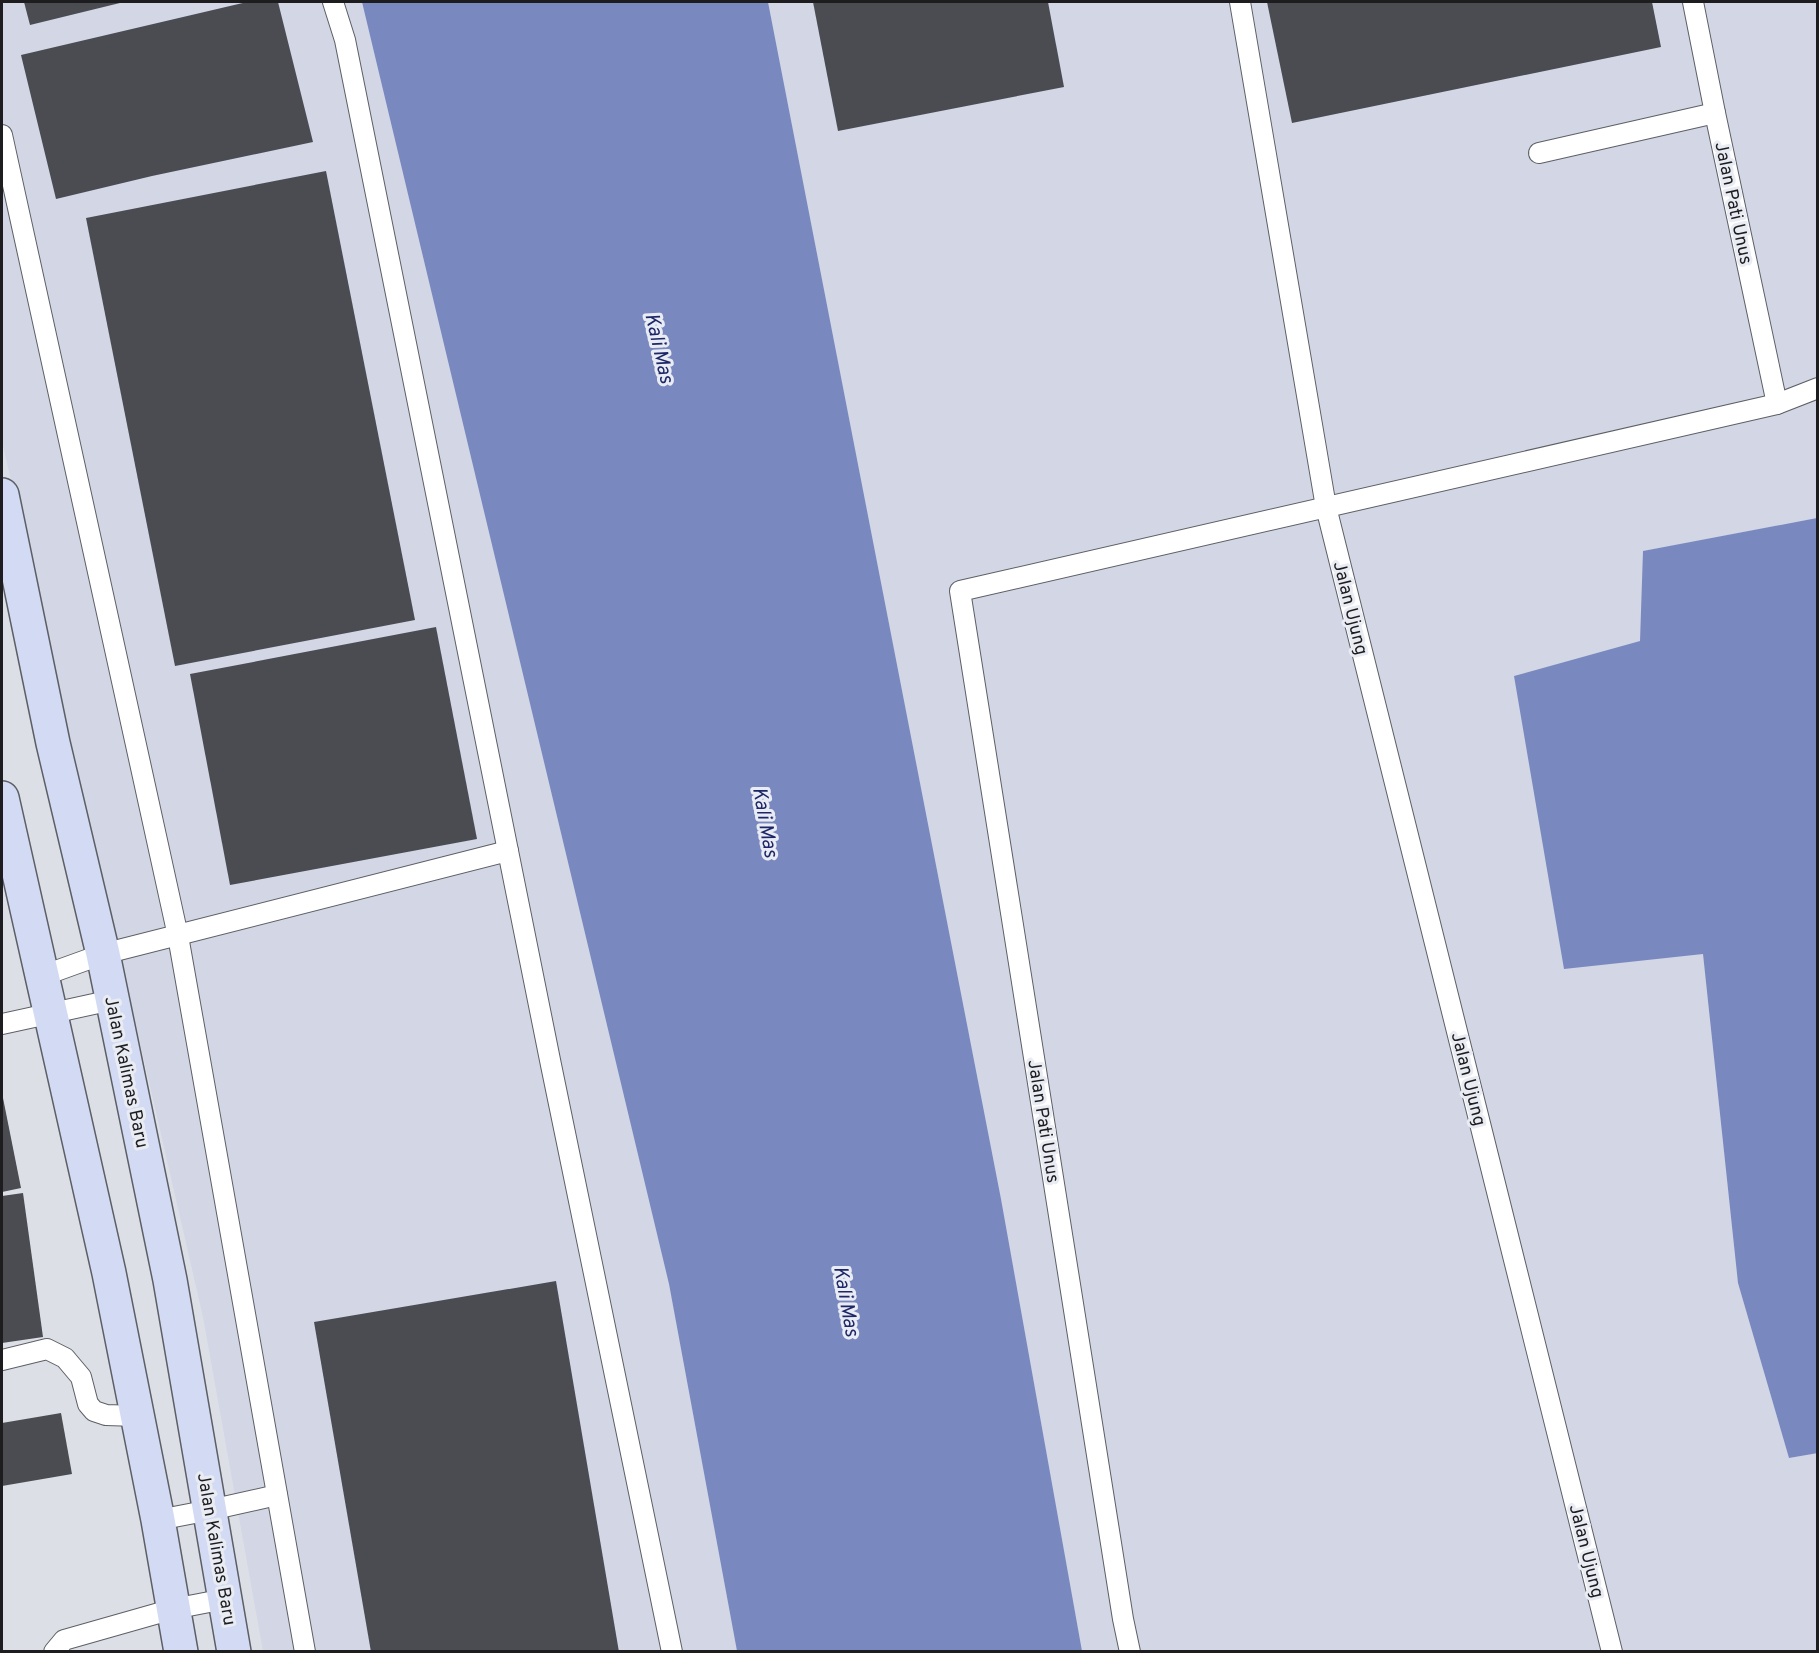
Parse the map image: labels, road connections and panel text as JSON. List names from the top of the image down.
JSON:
{
  "streets": {
    "street": ["Jalan Kalimas Baru"],
    "lane": ["Jalan Pati Unus", "Jalan Ujung"]
  },
  "crossings": [
    ["Jalan Pati Unus", "Jalan Ujung"]
  ],
  "water": ["Kali Mas"]
}
